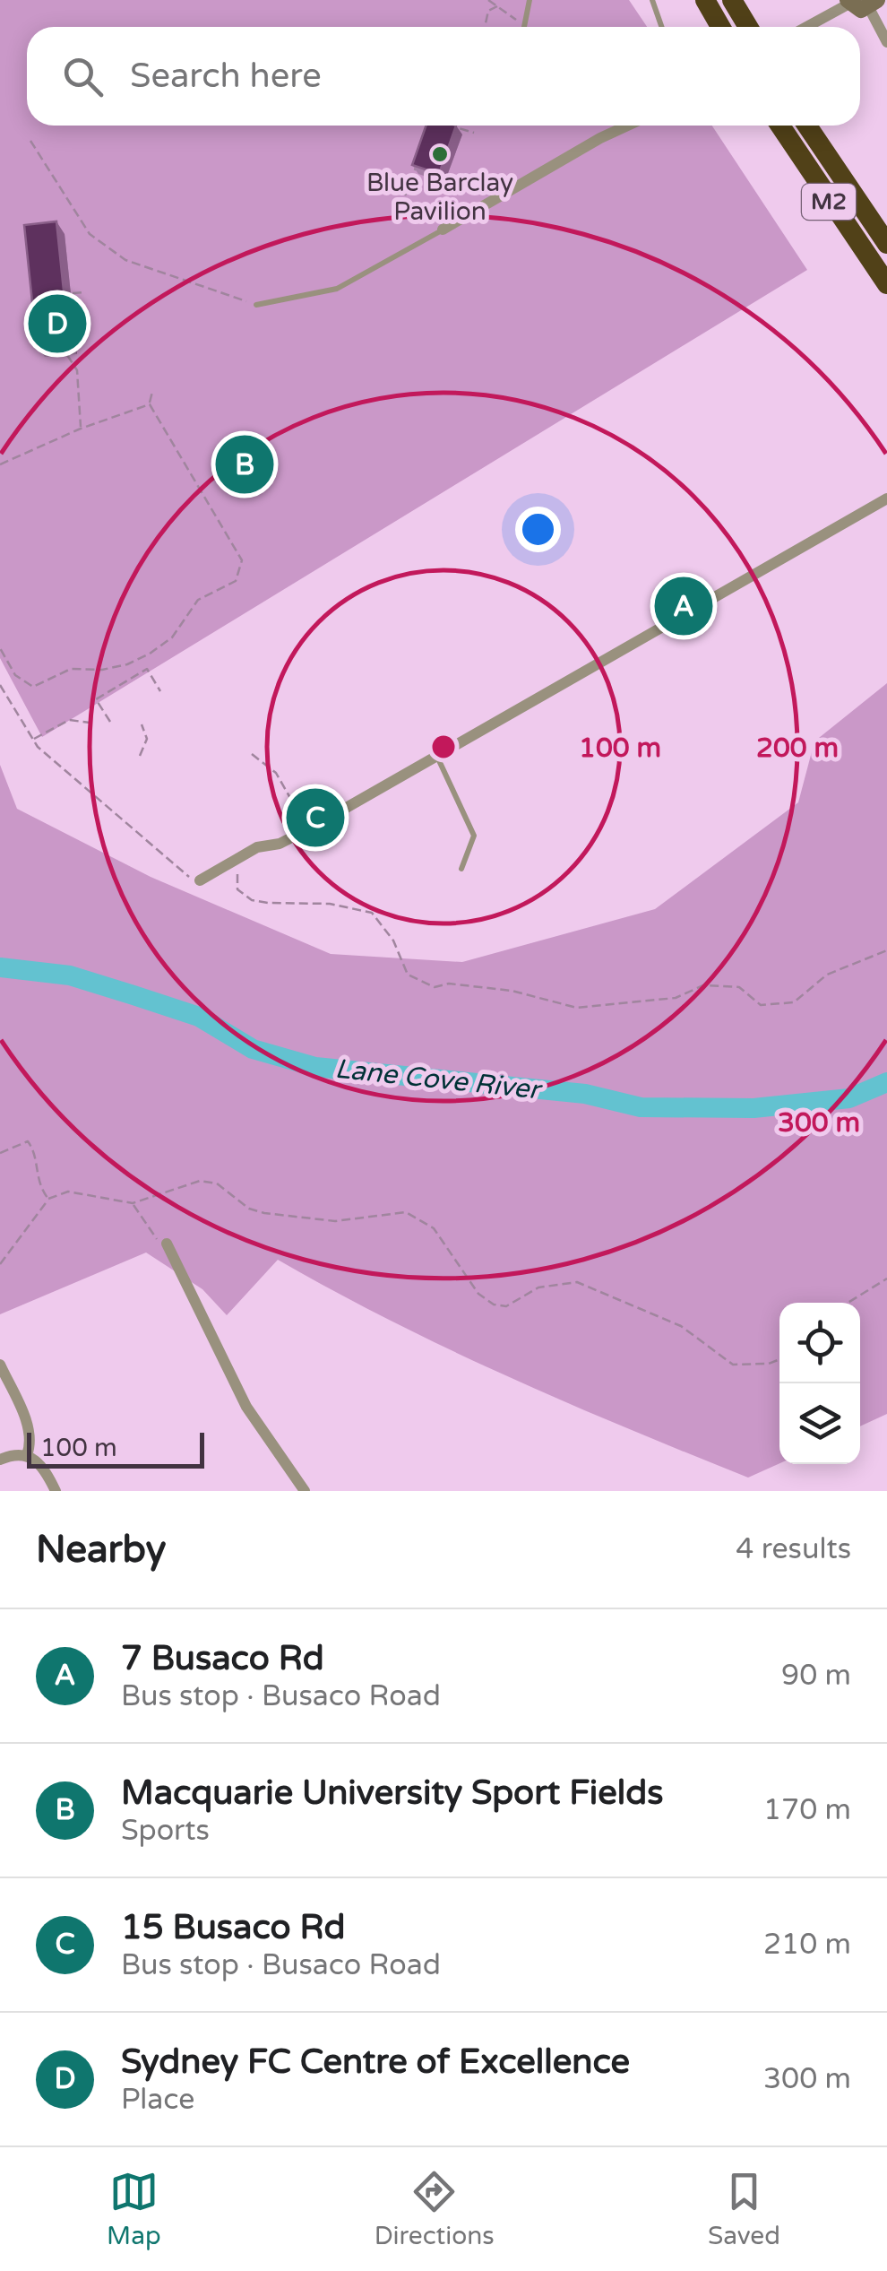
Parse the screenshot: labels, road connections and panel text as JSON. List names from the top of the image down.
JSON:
{
  "streets": {
    "highway": ["M2"]
  },
  "water": ["Lane Cove River"],
  "places": ["Blue Barclay Pavilion"],
  "scale_bar": "100 m",
  "page": {
    "search": "Search here",
    "pins": [
      "D",
      "B",
      "A",
      "C"
    ],
    "scale": "100 m",
    "heading": ["Nearby", "4 results"],
    "list": [
      {
        "mark": "A",
        "name": "7 Busaco Rd",
        "note": "Bus stop · Busaco Road",
        "value": "90 m"
      },
      {
        "mark": "B",
        "name": "Macquarie University Sport Fields",
        "note": "Sports",
        "value": "170 m"
      },
      {
        "mark": "C",
        "name": "15 Busaco Rd",
        "note": "Bus stop · Busaco Road",
        "value": "210 m"
      },
      {
        "mark": "D",
        "name": "Sydney FC Centre of Excellence",
        "note": "Place",
        "value": "300 m"
      }
    ],
    "nav": ["Map", "Directions", "Saved"]
  },
  "rings": ["100 m", "200 m", "300 m"]
}
